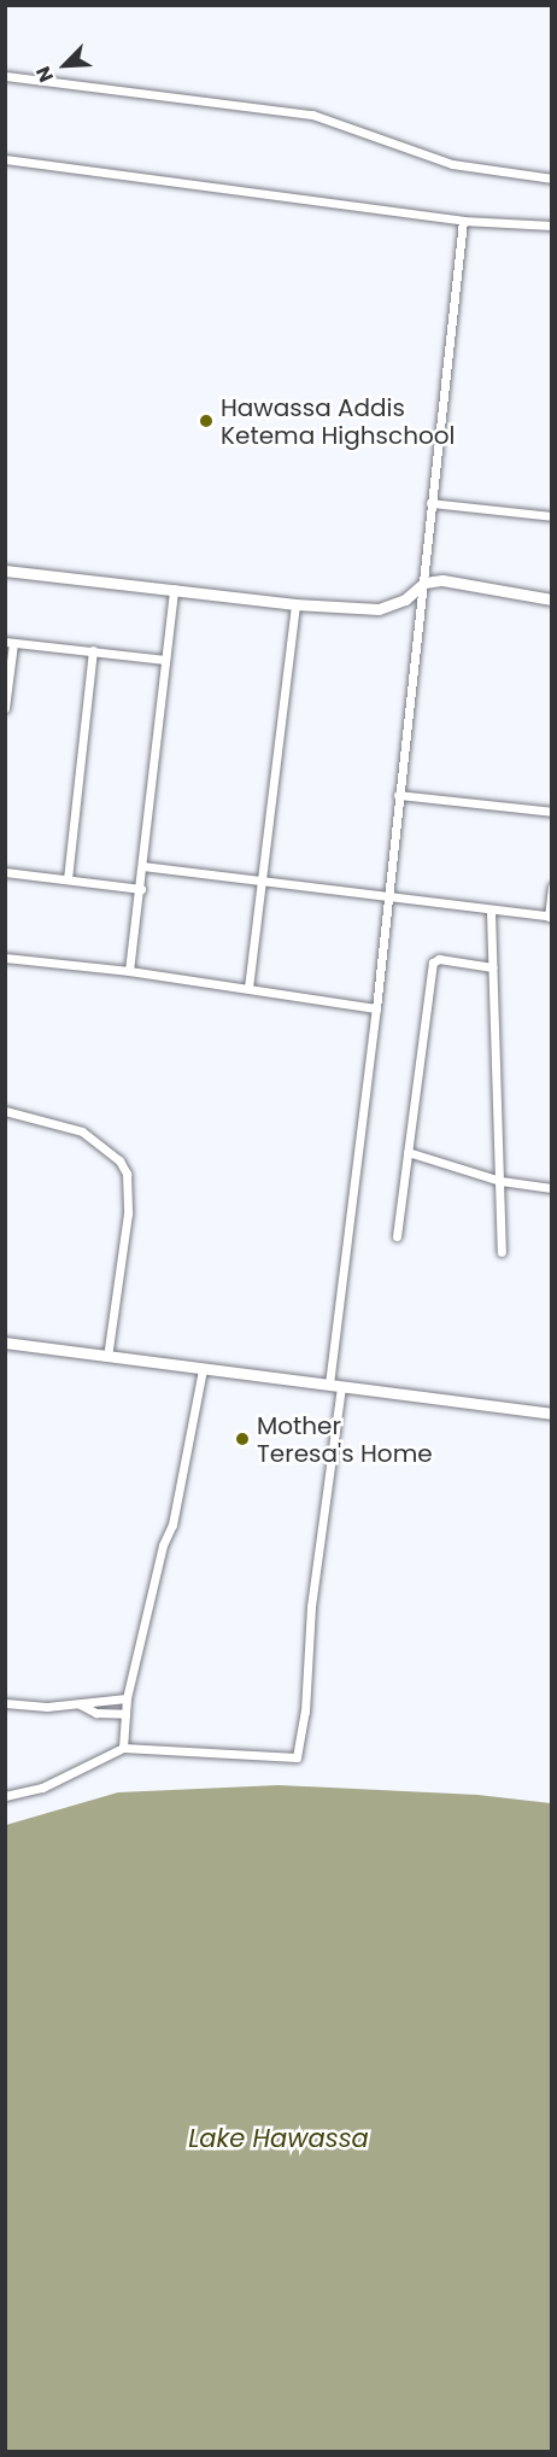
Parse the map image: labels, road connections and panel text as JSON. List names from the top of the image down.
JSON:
{
  "water": ["Lake Hawassa"],
  "places": ["Hawassa Addis Ketema Highschool", "Mother Teresa's Home"],
  "north": "bottom left"
}
